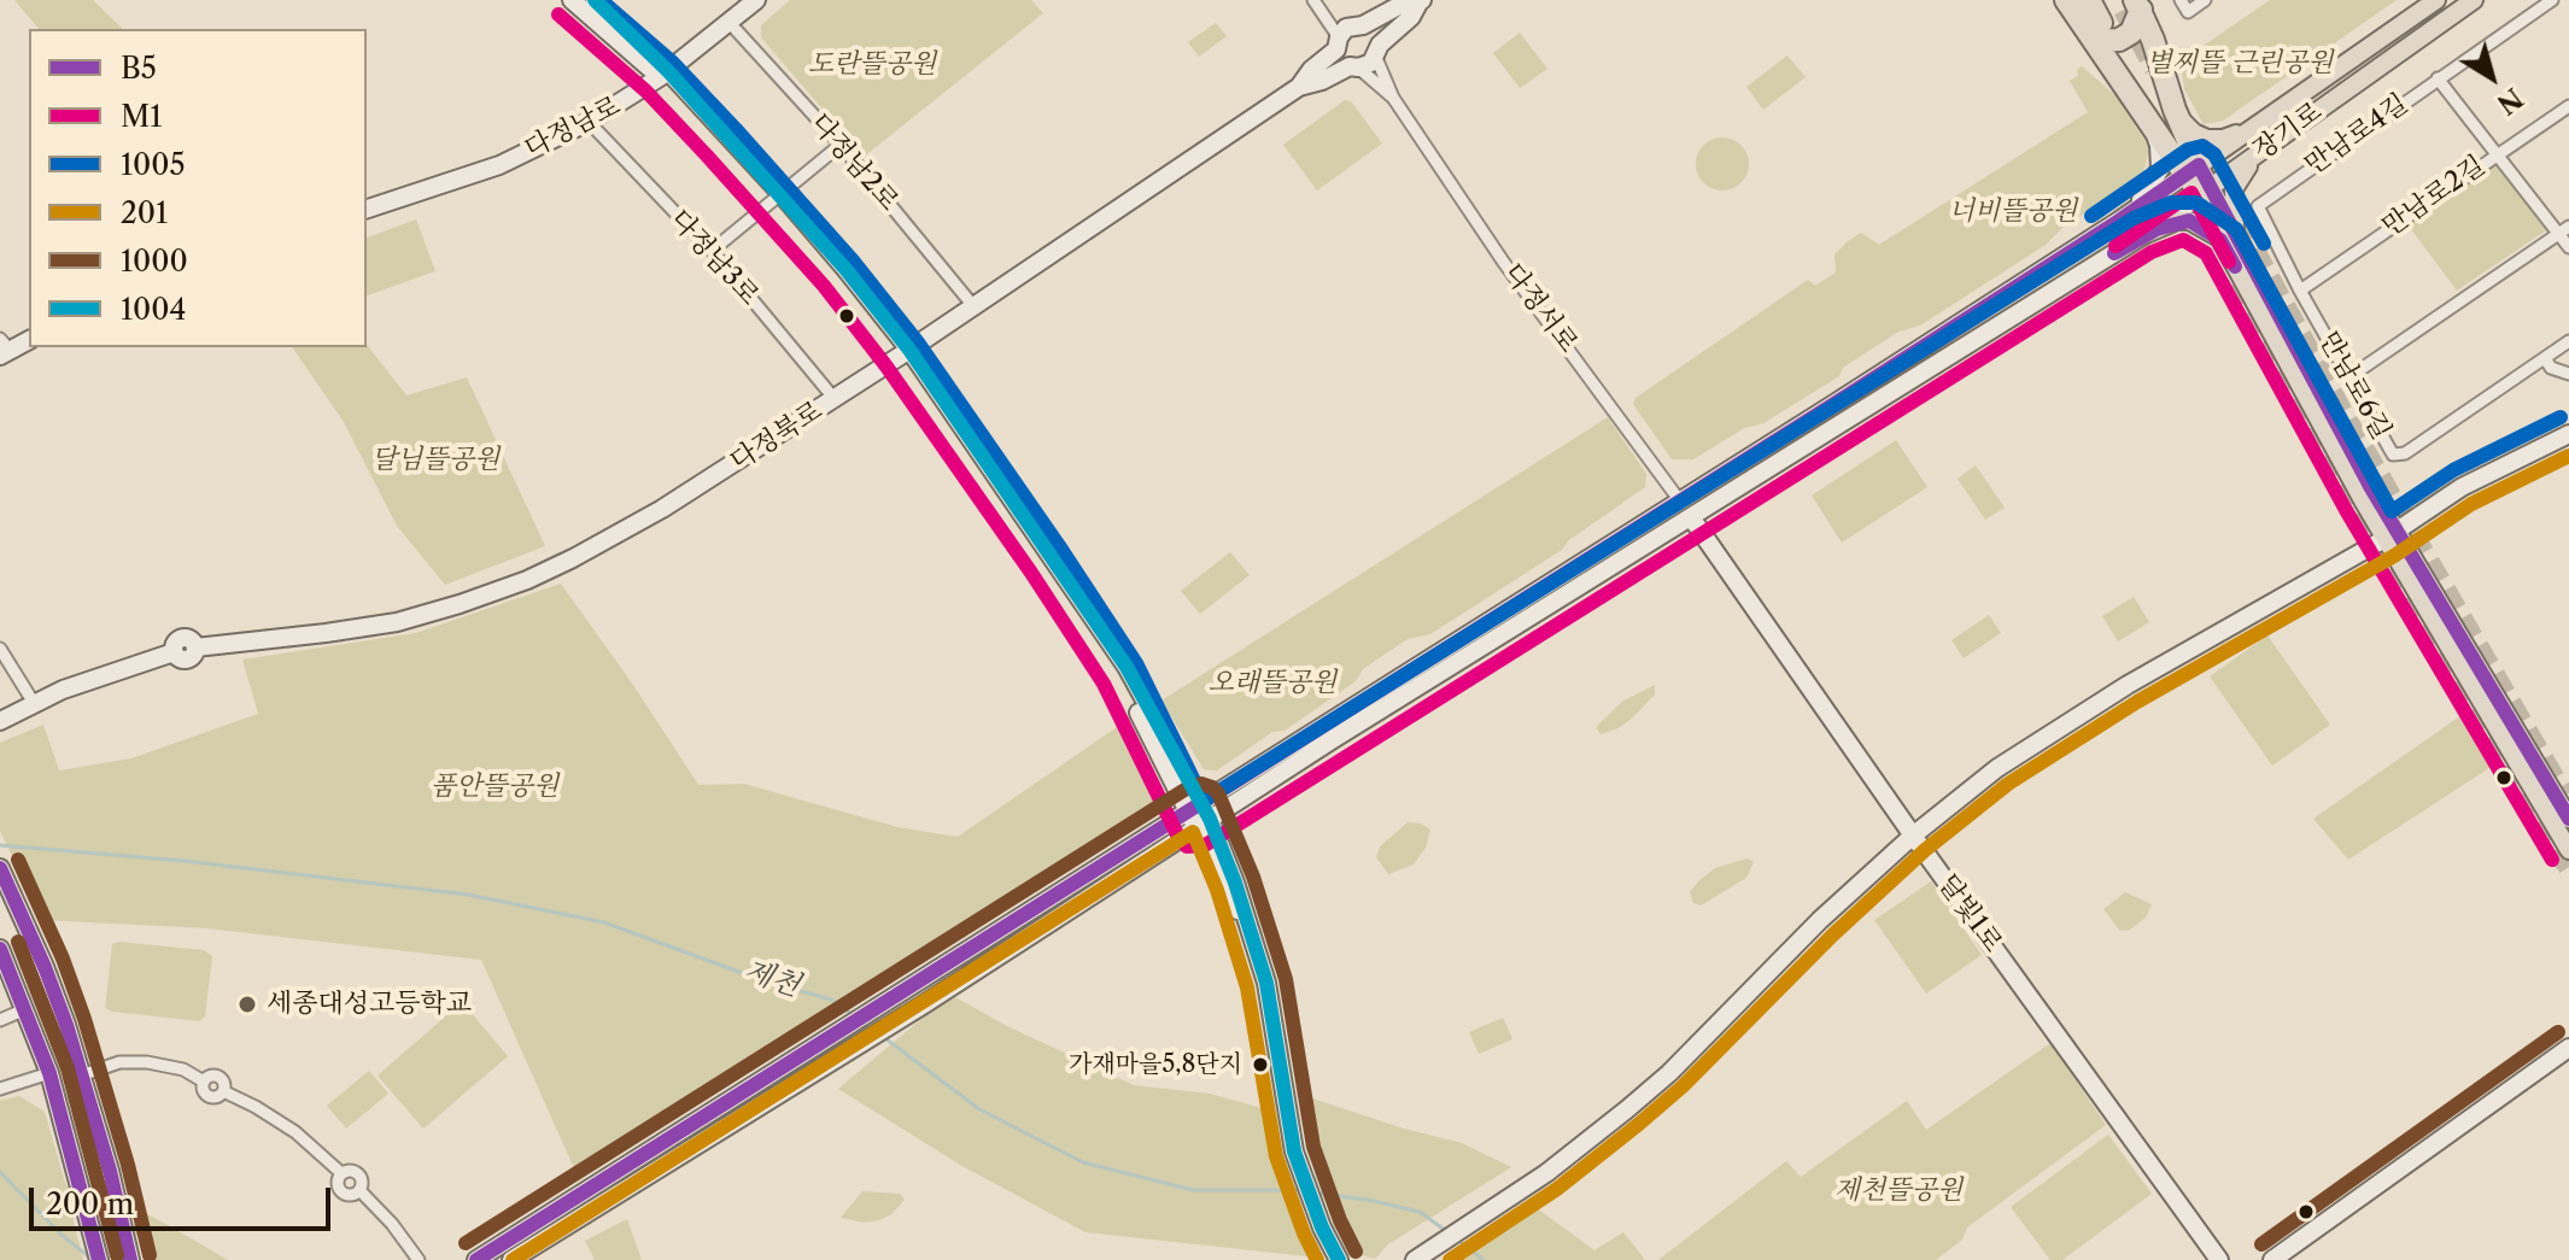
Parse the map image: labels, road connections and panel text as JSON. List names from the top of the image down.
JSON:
{
  "streets": {
    "main road": ["장기로"],
    "street": [
      "다정남로",
      "만남로4길",
      "다정남2로",
      "만남로2길",
      "다정남3로",
      "다정서로",
      "만남로6길",
      "다정북로",
      "달빛1로"
    ]
  },
  "crossings": [
    ["다정남로", "다정남2로"],
    ["다정남로", "다정남3로"],
    ["만남로4길", "만남로6길"],
    ["다정남2로", "다정북로"],
    ["만남로2길", "만남로6길"],
    ["다정남3로", "다정북로"],
    ["다정서로", "달빛1로"]
  ],
  "water": ["제천"],
  "parks": [
    "별찌뜰 근린공원",
    "도란뜰공원",
    "너비뜰공원",
    "달님뜰공원",
    "오래뜰공원",
    "품안뜰공원",
    "제천뜰공원"
  ],
  "places": ["세종대성고등학교", "가재마을5,8단지"],
  "lines": [
    "transit line 1005",
    "transit line 1004",
    "transit line M1",
    "transit line B5",
    "transit line 201",
    "transit line 1000"
  ],
  "legend": [
    "B5",
    "M1",
    "1005",
    "201",
    "1000",
    "1004"
  ],
  "scale_bar": "200 m",
  "north": "bottom right"
}
